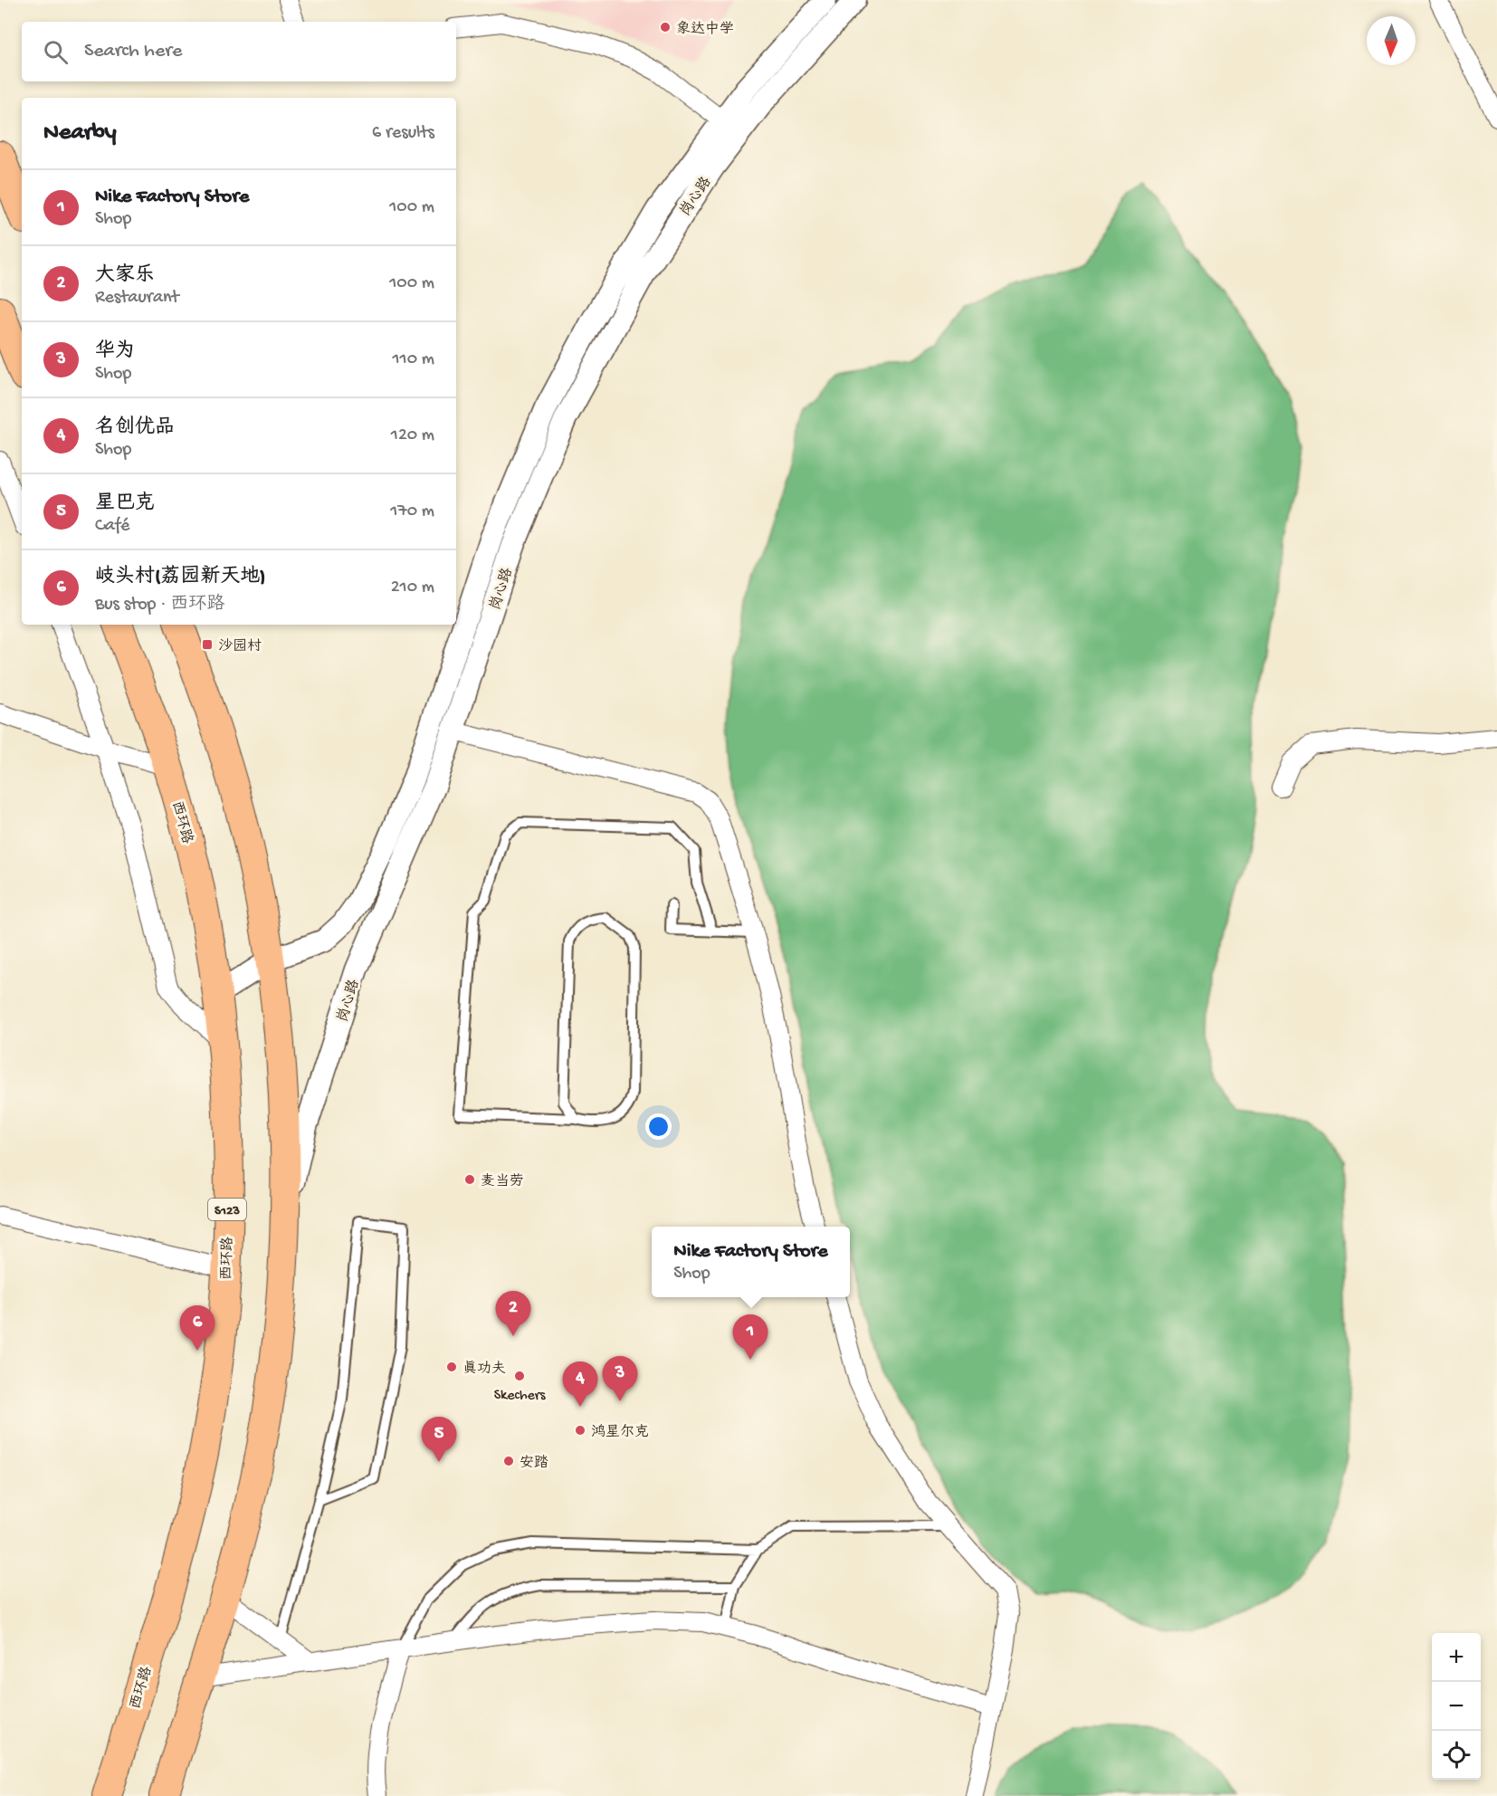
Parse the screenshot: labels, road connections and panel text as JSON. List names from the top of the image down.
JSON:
{
  "streets": {
    "main road": ["西环路", "S123"],
    "street": ["岗心路"]
  },
  "crossings": [
    ["岗心路", "西环路"]
  ],
  "places": {
    "other": [
      "象达中学",
      "麦当劳",
      "真功夫",
      "Skechers",
      "鸿星尔克",
      "安踏"
    ],
    "transit": ["沙园村"]
  },
  "north": "bottom",
  "page": {
    "search": "Search here",
    "heading": ["Nearby", "6 results"],
    "list": [
      {
        "mark": "1",
        "name": "Nike Factory Store",
        "note": "Shop",
        "value": "100 m"
      },
      {
        "mark": "2",
        "name": "大家乐",
        "note": "Restaurant",
        "value": "100 m"
      },
      {
        "mark": "3",
        "name": "华为",
        "note": "Shop",
        "value": "110 m"
      },
      {
        "mark": "4",
        "name": "名创优品",
        "note": "Shop",
        "value": "120 m"
      },
      {
        "mark": "5",
        "name": "星巴克",
        "note": "Café",
        "value": "170 m"
      },
      {
        "mark": "6",
        "name": "岐头村(荔园新天地)",
        "note": "Bus stop · 西环路",
        "value": "210 m"
      }
    ],
    "popup": ["Nike Factory Store", "Shop"],
    "pins": [
      "2",
      "6",
      "1",
      "3",
      "4",
      "5"
    ],
    "map_buttons": ["+", "−"]
  }
}
